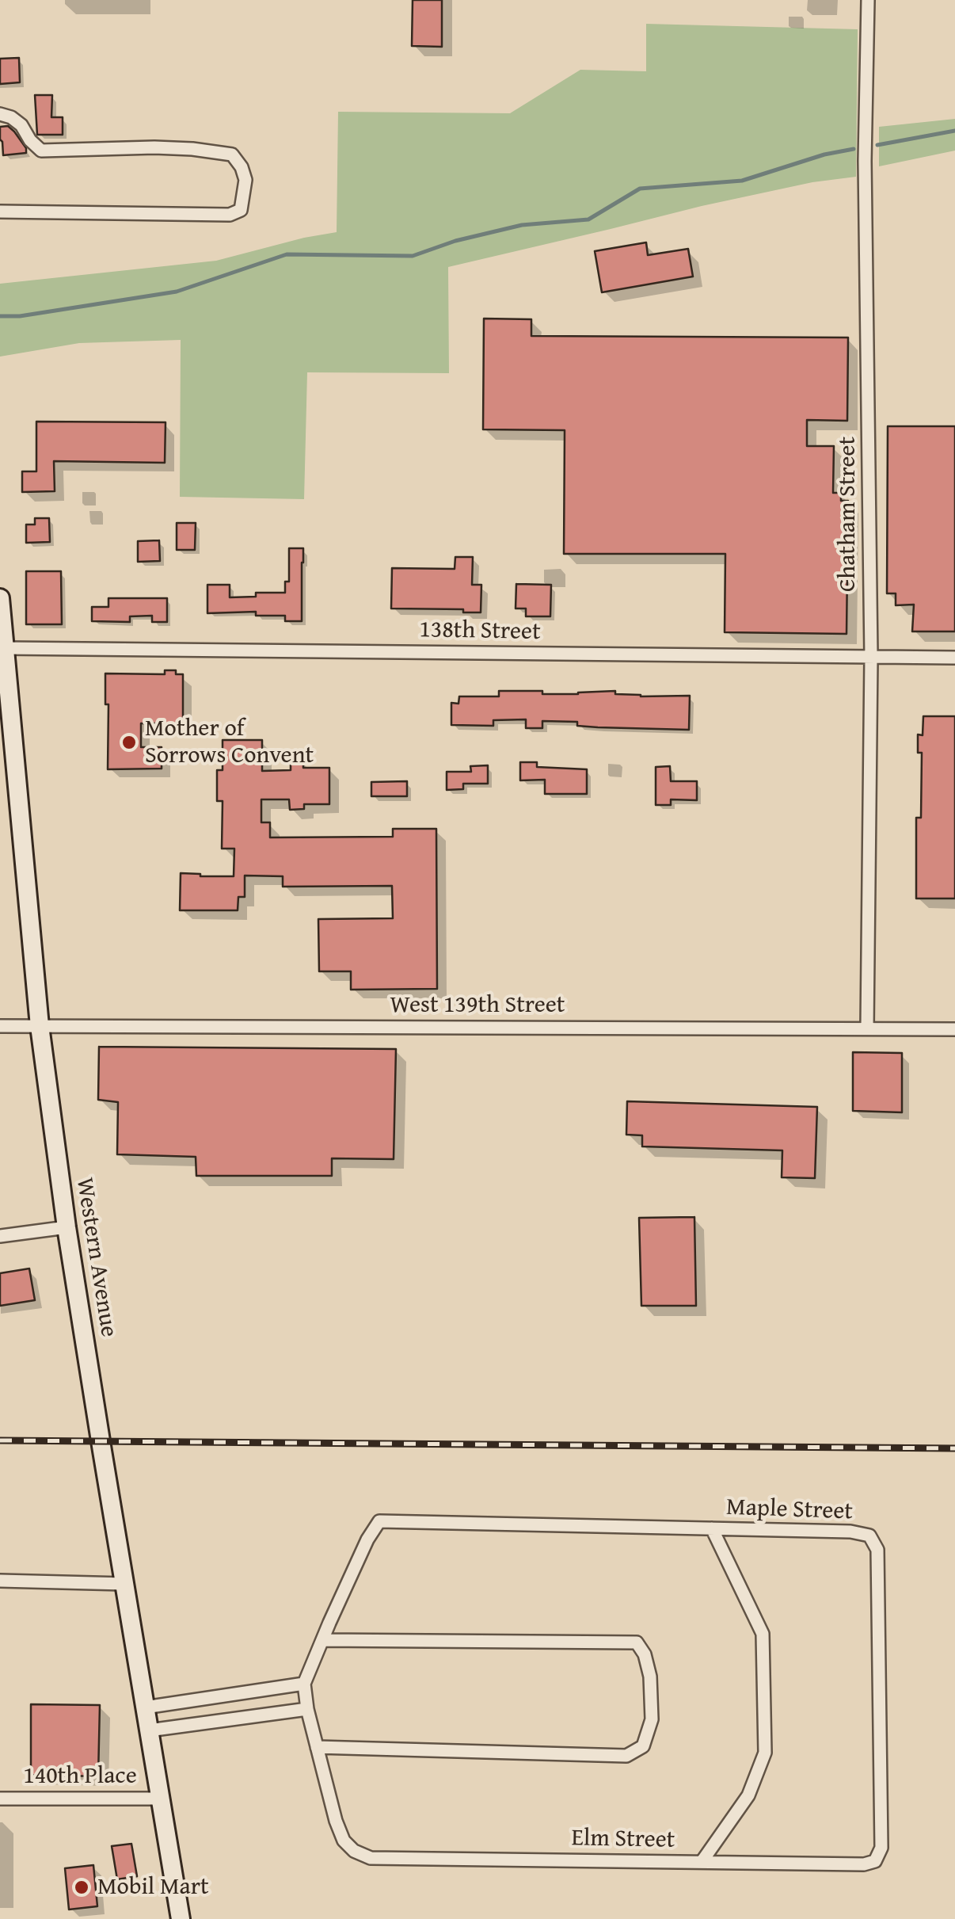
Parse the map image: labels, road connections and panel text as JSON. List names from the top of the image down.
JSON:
{
  "streets": {
    "main road": ["Western Avenue"],
    "street": [
      "Chatham Street",
      "138th Street",
      "West 139th Street",
      "Maple Street",
      "140th Place",
      "Elm Street"
    ]
  },
  "crossings": [
    ["Chatham Street", "138th Street"],
    ["Chatham Street", "West 139th Street"],
    ["138th Street", "Western Avenue"],
    ["West 139th Street", "Western Avenue"],
    ["Western Avenue", "140th Place"],
    ["Maple Street", "Elm Street"]
  ],
  "places": ["Mother of Sorrows Convent", "Mobil Mart"]
}
